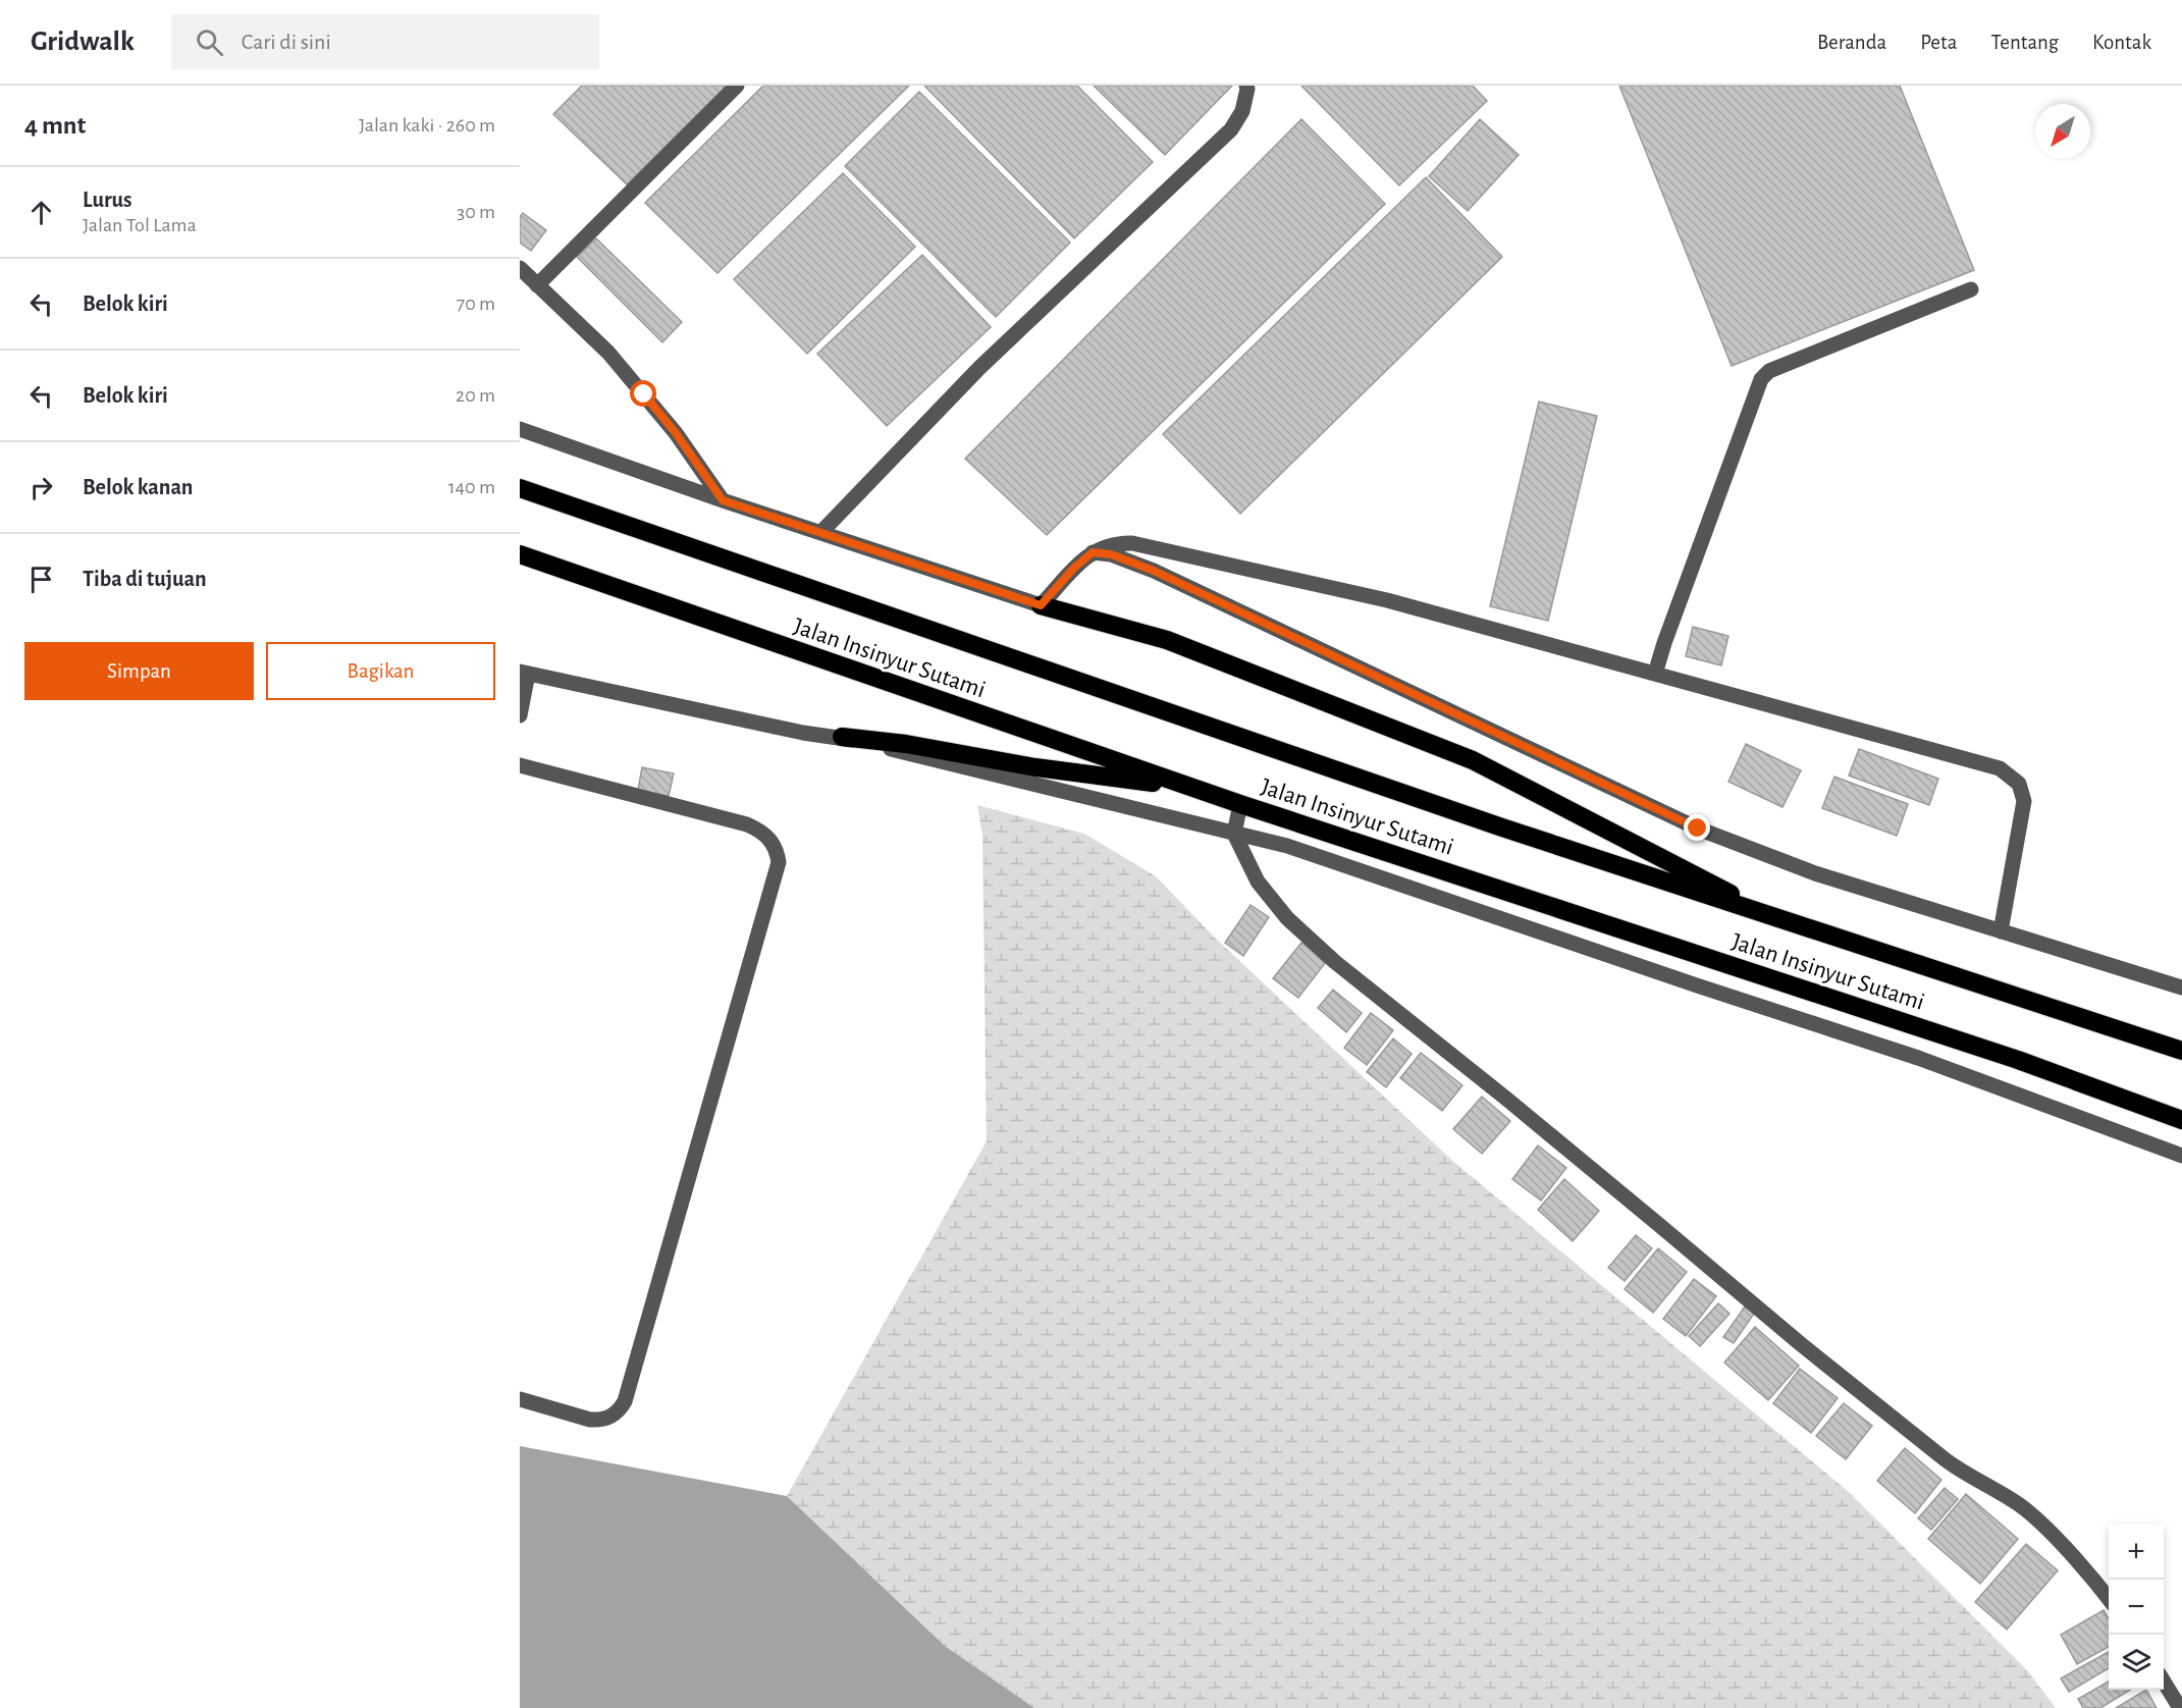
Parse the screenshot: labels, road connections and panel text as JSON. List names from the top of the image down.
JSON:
{
  "streets": {
    "highway": ["Jalan Insinyur Sutami"]
  },
  "north": "bottom left",
  "page": {
    "header": "Gridwalk",
    "search": "Cari di sini",
    "nav": [
      "Beranda",
      "Peta",
      "Tentang",
      "Kontak"
    ],
    "heading": ["4 mnt", "Jalan kaki · 260 m"],
    "list": [
      ["Lurus", "Jalan Tol Lama", "30 m"],
      ["Belok kiri", "70 m"],
      ["Belok kiri", "20 m"],
      ["Belok kanan", "140 m"],
      "Tiba di tujuan"
    ],
    "buttons": ["Simpan", "Bagikan"],
    "map_buttons": ["+", "−"]
  }
}
